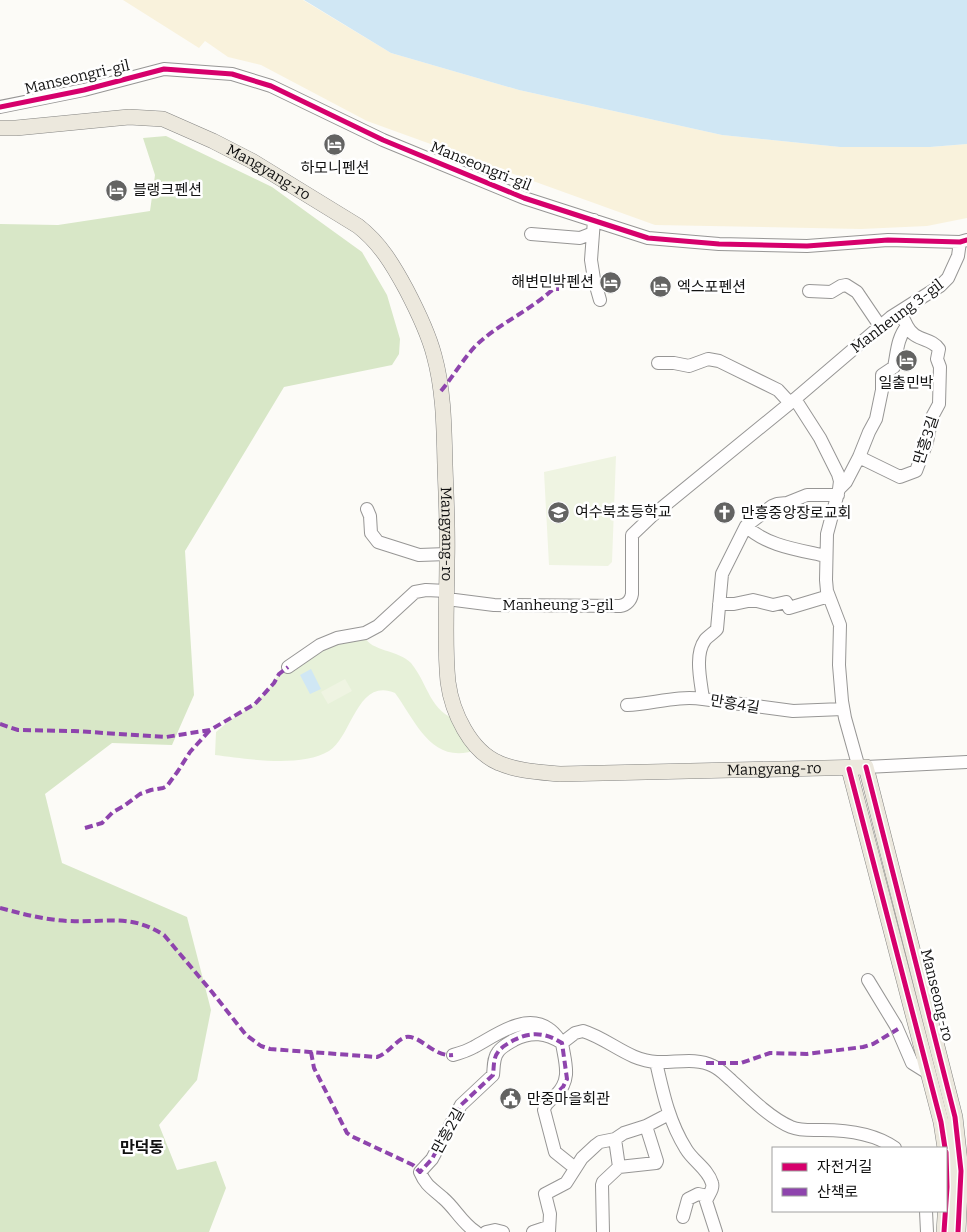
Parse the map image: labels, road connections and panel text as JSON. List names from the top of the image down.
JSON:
{
  "streets": {
    "main road": ["Mangyang-ro", "Manseong-ro"],
    "street": [
      "Manseongri-gil",
      "Manheung 3-gil",
      "만흥3길",
      "만흥4길",
      "만흥2길"
    ]
  },
  "crossings": [
    ["Manseongri-gil", "Manheung 3-gil"],
    ["Mangyang-ro", "Manheung 3-gil"],
    ["Mangyang-ro", "Manseong-ro"]
  ],
  "districts": ["만덕동"],
  "places": {
    "hotel": [
      "하모니펜션",
      "블랭크펜션",
      "해변민박펜션",
      "엑스포펜션",
      "일출민박"
    ],
    "school or university": ["여수북초등학교"],
    "church": ["만흥중앙장로교회"],
    "public building": ["만중마을회관"]
  },
  "legend": ["자전거길", "산책로"]
}
